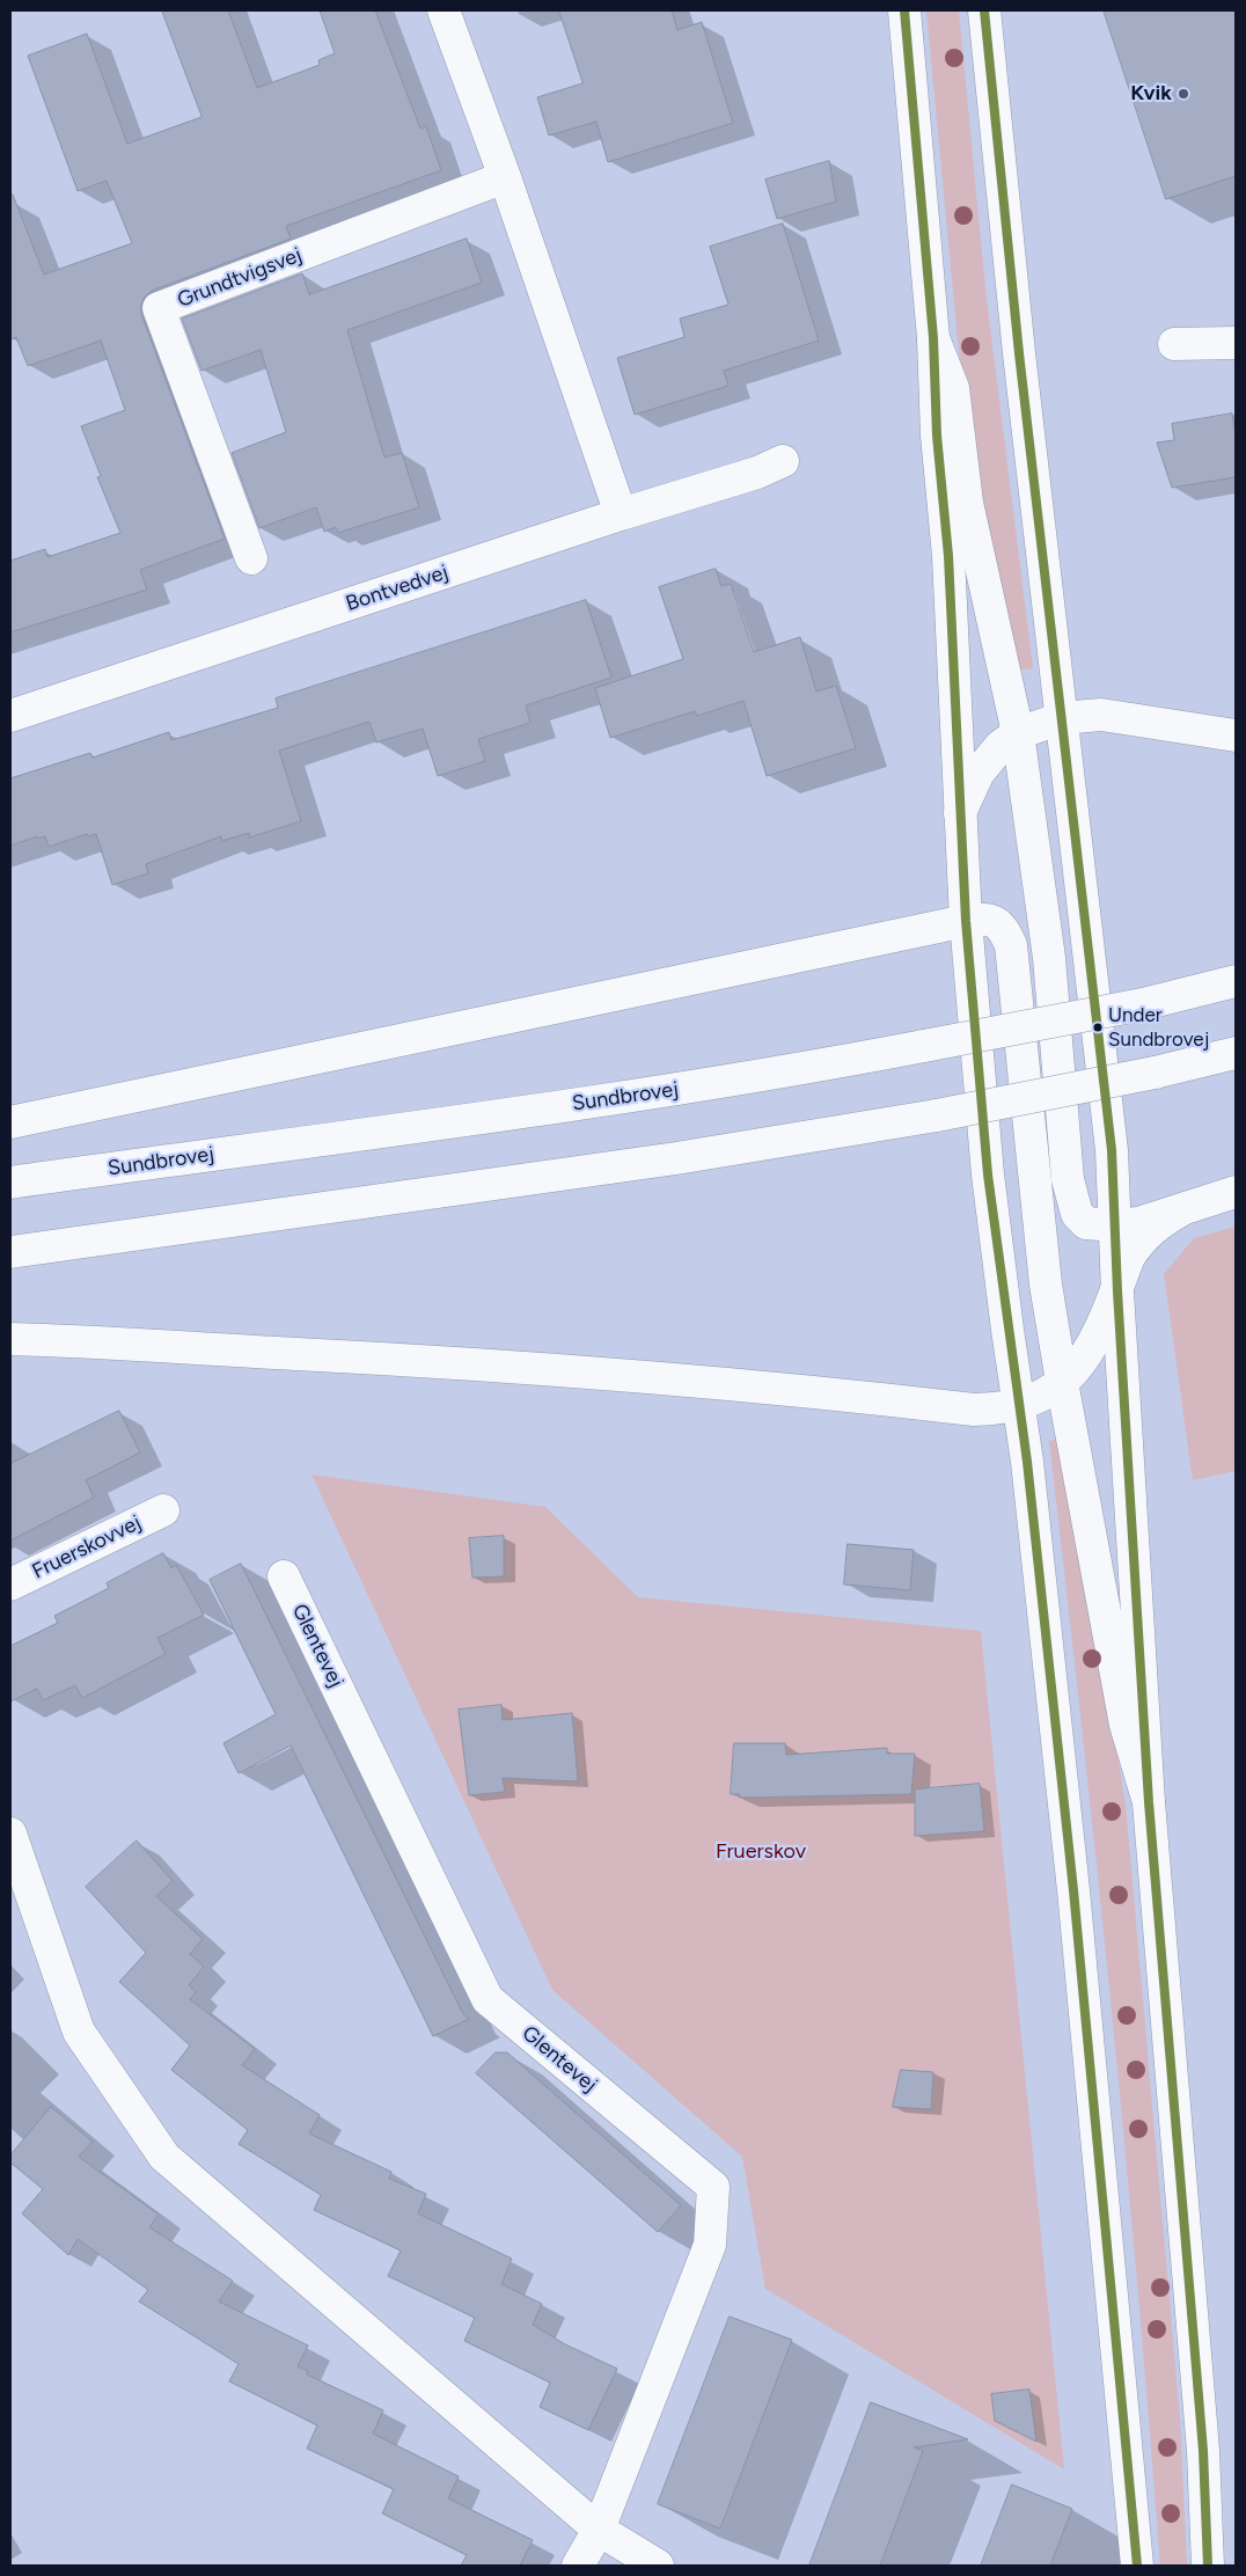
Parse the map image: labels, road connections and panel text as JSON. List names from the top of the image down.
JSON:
{
  "streets": {
    "street": [
      "Grundtvigsvej",
      "Bontvedvej",
      "Sundbrovej",
      "Fruerskovvej",
      "Glentevej"
    ]
  },
  "parks": ["Fruerskov"],
  "places": ["Kvik", "Under Sundbrovej"]
}
